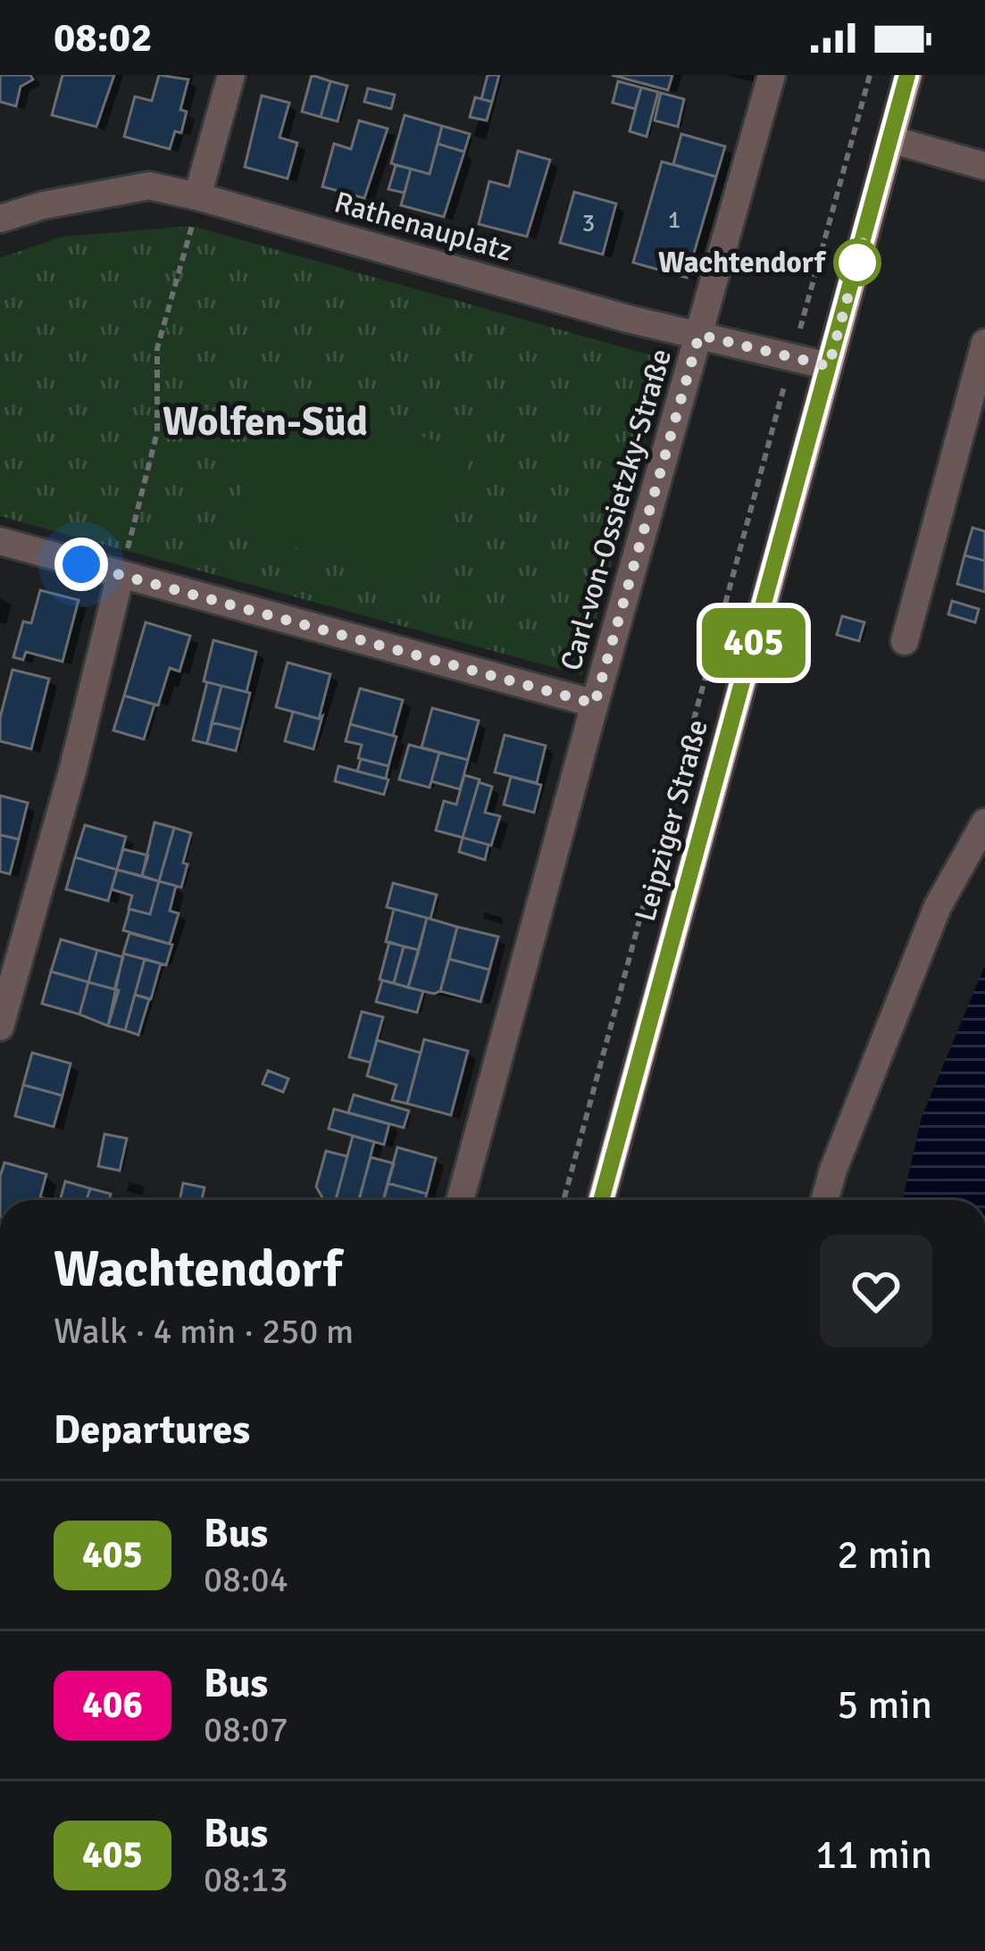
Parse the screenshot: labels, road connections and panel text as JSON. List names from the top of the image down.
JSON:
{
  "streets": {
    "main road": ["Leipziger Straße"],
    "street": ["Rathenauplatz", "Carl-von-Ossietzky-Straße"]
  },
  "crossings": [
    ["Rathenauplatz", "Carl-von-Ossietzky-Straße"],
    ["Rathenauplatz", "Leipziger Straße"]
  ],
  "districts": ["Wolfen-Süd"],
  "places": ["Wachtendorf"],
  "lines": ["bus line 405"],
  "house_numbers": ["1", "3"],
  "page": {
    "status": "08:02",
    "on_map": "405",
    "heading": [
      ["Wachtendorf", "Walk · 4 min · 250 m"],
      "Departures"
    ],
    "list": [
      {
        "mark": "405",
        "name": "Bus",
        "note": "08:04",
        "value": "2 min"
      },
      {
        "mark": "406",
        "name": "Bus",
        "note": "08:07",
        "value": "5 min"
      },
      {
        "mark": "405",
        "name": "Bus",
        "note": "08:13",
        "value": "11 min"
      }
    ]
  }
}
